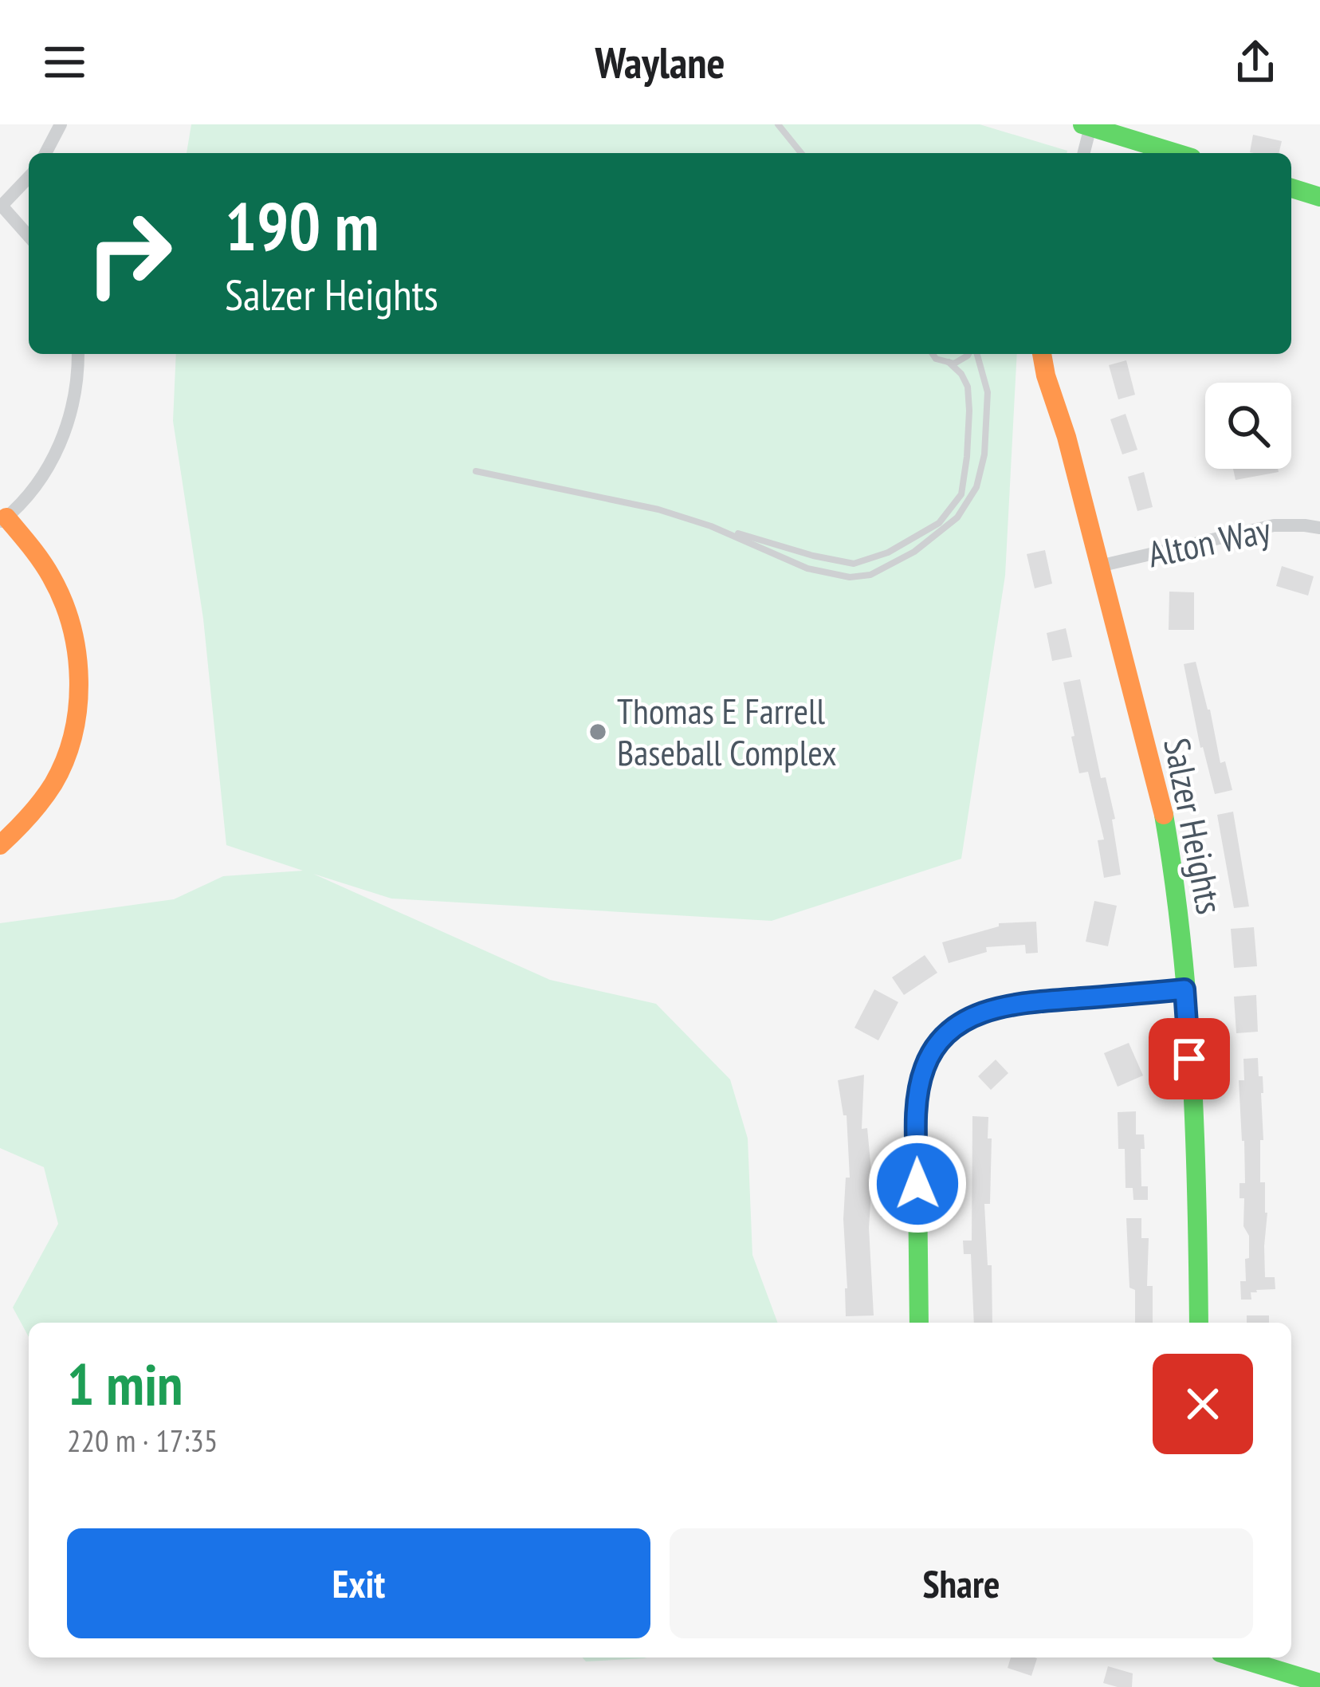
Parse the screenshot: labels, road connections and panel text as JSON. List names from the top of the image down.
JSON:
{
  "streets": {
    "street": ["Alton Way", "Salzer Heights"]
  },
  "crossings": [
    ["Alton Way", "Salzer Heights"]
  ],
  "places": ["Thomas E Farrell Baseball Complex"],
  "page": {
    "header": "Waylane",
    "turn": ["190 m", "Salzer Heights"],
    "heading": ["1 min", "220 m · 17:35"],
    "buttons": ["Exit", "Share"]
  }
}
